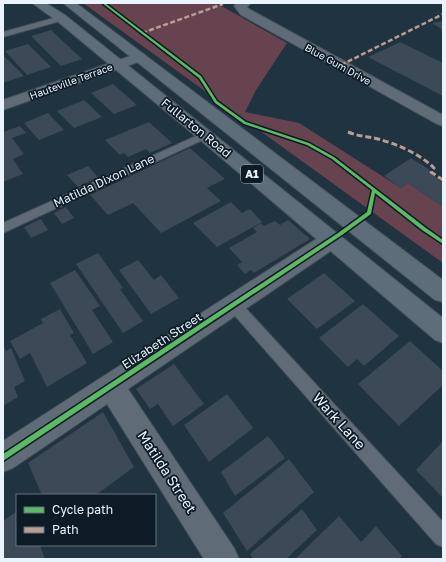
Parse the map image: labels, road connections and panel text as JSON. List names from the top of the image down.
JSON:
{
  "streets": {
    "main road": ["Fullarton Road", "A1"],
    "street": [
      "Blue Gum Drive",
      "Hauteville Terrace",
      "Elizabeth Street",
      "Matilda Street"
    ],
    "lane": ["Matilda Dixon Lane", "Wark Lane"]
  },
  "crossings": [
    ["Hauteville Terrace", "Fullarton Road"],
    ["Fullarton Road", "Matilda Dixon Lane"],
    ["Fullarton Road", "Elizabeth Street"],
    ["Elizabeth Street", "Wark Lane"],
    ["Elizabeth Street", "Matilda Street"]
  ],
  "legend": ["Cycle path", "Path"]
}
